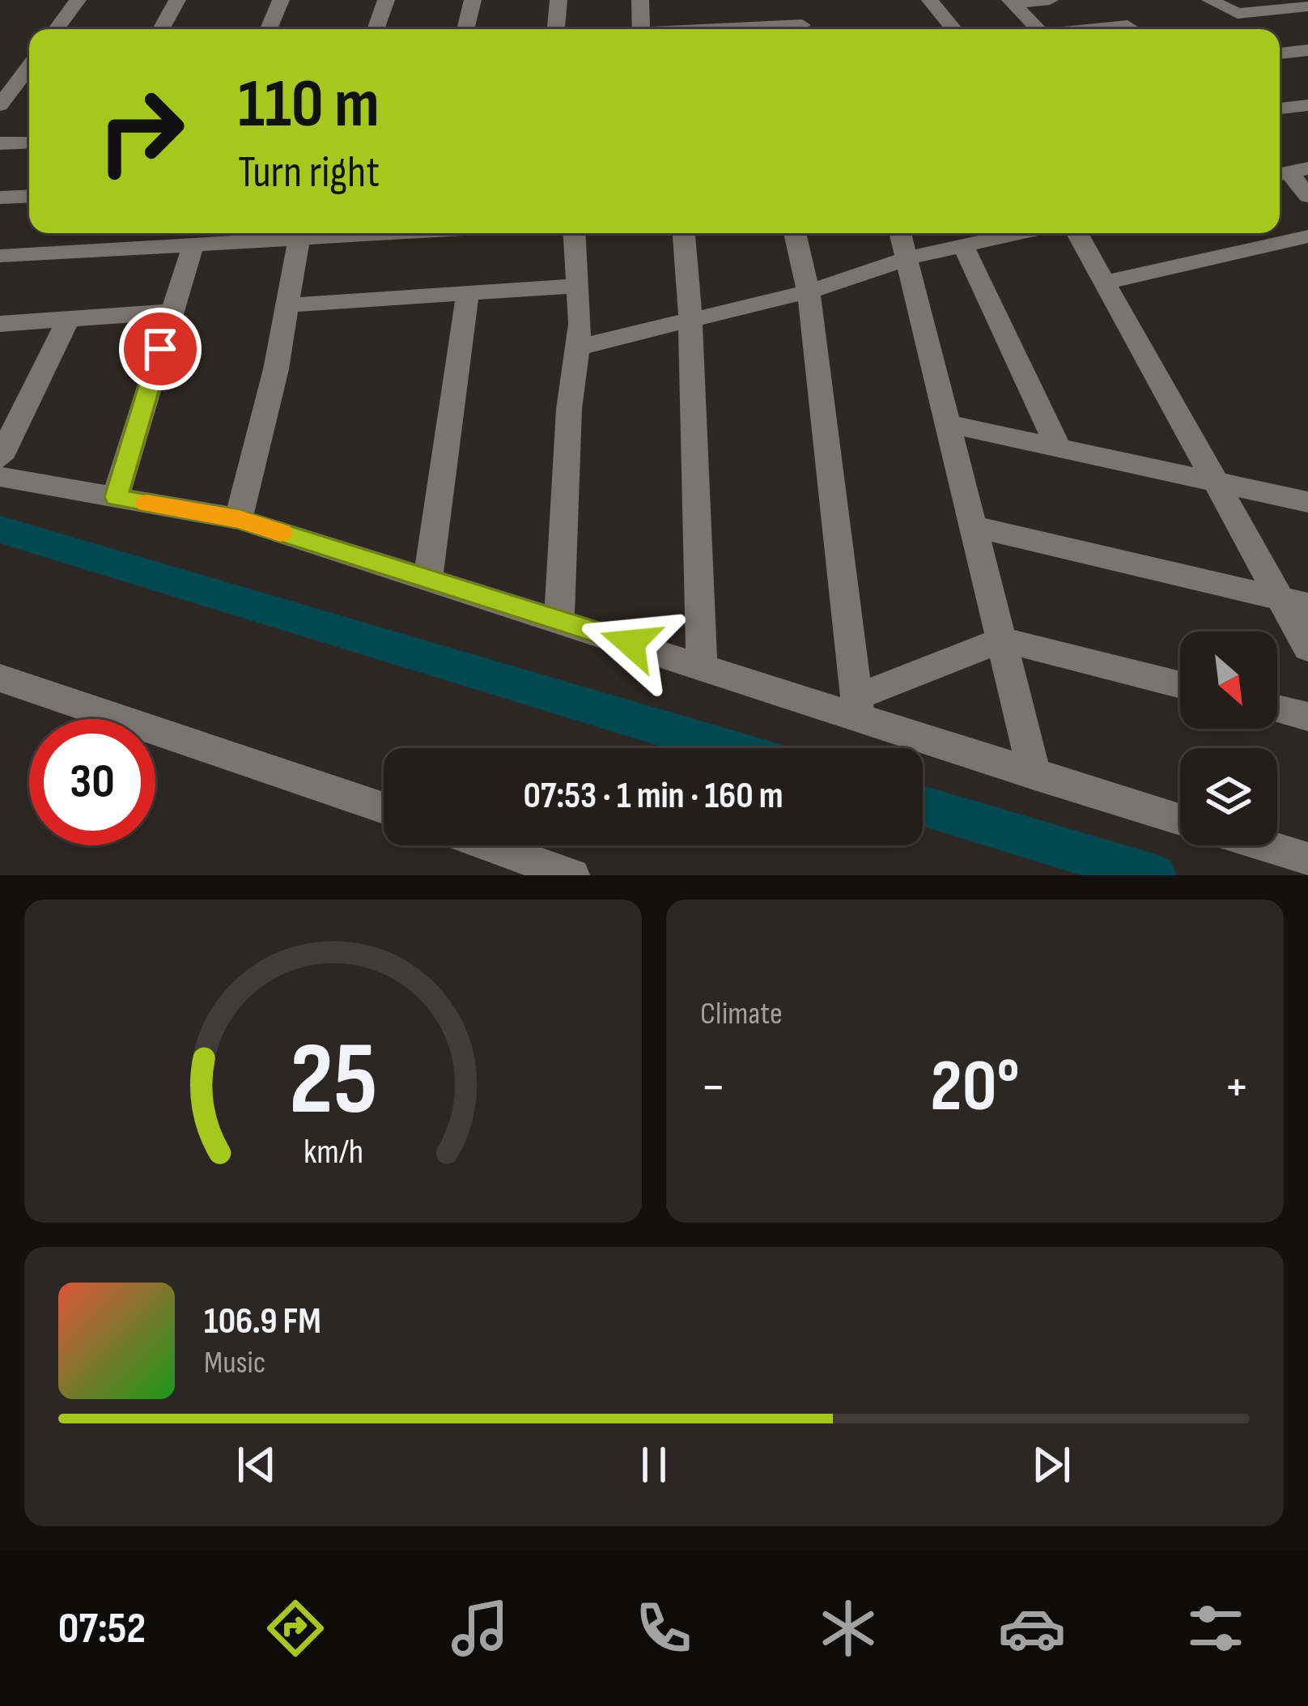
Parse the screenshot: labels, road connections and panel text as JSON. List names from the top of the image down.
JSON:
{
  "north": "bottom right",
  "page": {
    "turn": ["110 m", "Turn right"],
    "limit": "30",
    "trip": "07:53 · 1 min · 160 m",
    "tile": "Climate",
    "heat": ["−", "20°", "+"],
    "song": ["106.9 FM", "Music"],
    "tabs": "07:52",
    "gauge": ["25", "km/h"]
  }
}
